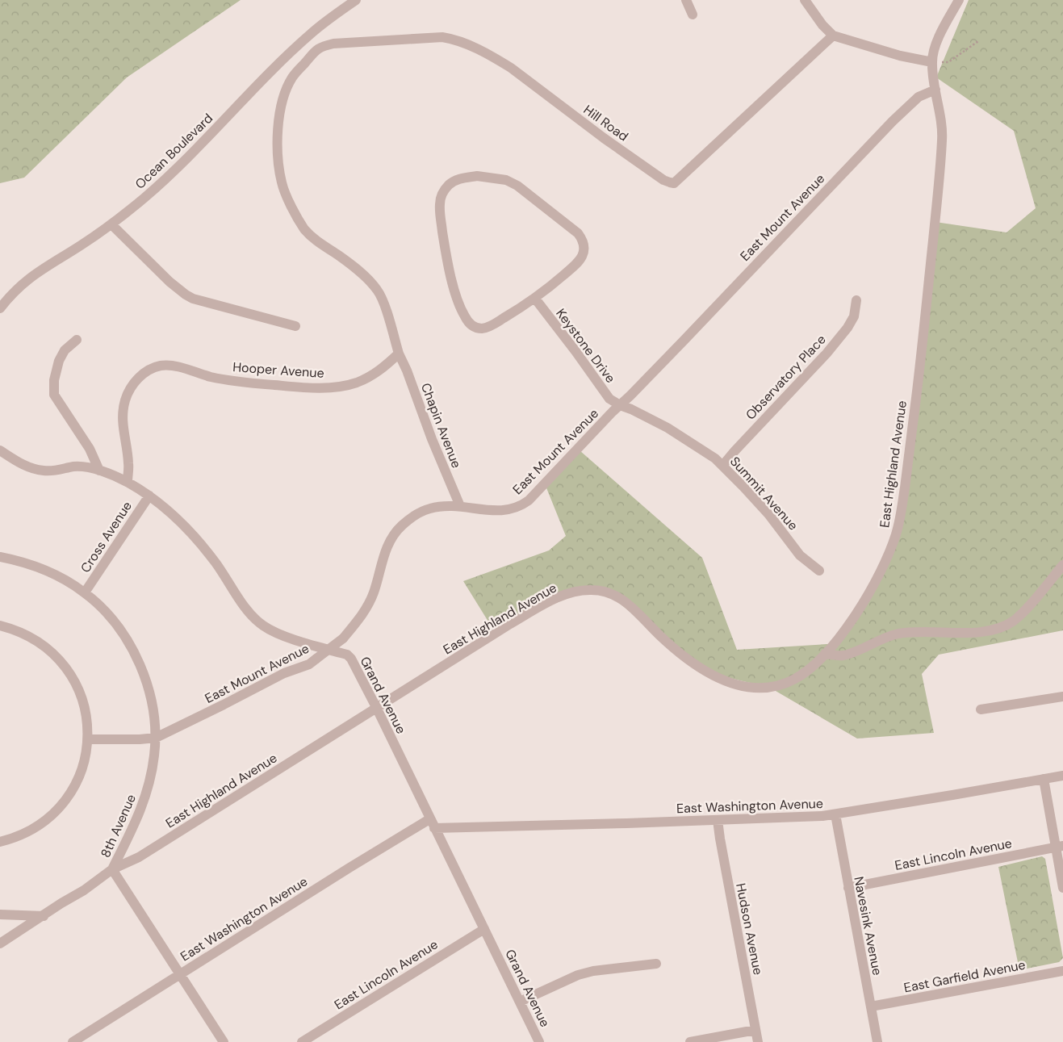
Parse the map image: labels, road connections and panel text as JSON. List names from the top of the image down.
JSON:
{
  "streets": {
    "street": [
      "Hill Road",
      "Ocean Boulevard",
      "East Mount Avenue",
      "Keystone Drive",
      "Hooper Avenue",
      "Observatory Place",
      "Chapin Avenue",
      "East Highland Avenue",
      "Summit Avenue",
      "Cross Avenue",
      "Grand Avenue",
      "East Washington Avenue",
      "8th Avenue",
      "East Lincoln Avenue",
      "Navesink Avenue",
      "Hudson Avenue",
      "East Garfield Avenue"
    ]
  },
  "crossings": [
    ["Hill Road", "Hooper Avenue"],
    ["Hill Road", "Chapin Avenue"],
    ["East Mount Avenue", "Keystone Drive"],
    ["East Mount Avenue", "Chapin Avenue"],
    ["East Mount Avenue", "East Highland Avenue"],
    ["East Mount Avenue", "Summit Avenue"],
    ["East Mount Avenue", "8th Avenue"],
    ["Keystone Drive", "Summit Avenue"],
    ["Hooper Avenue", "Chapin Avenue"],
    ["Hooper Avenue", "Grand Avenue"],
    ["Observatory Place", "Summit Avenue"],
    ["East Highland Avenue", "Grand Avenue"],
    ["East Highland Avenue", "8th Avenue"],
    ["Cross Avenue", "Grand Avenue"],
    ["Cross Avenue", "8th Avenue"],
    ["Grand Avenue", "East Washington Avenue"],
    ["Grand Avenue", "East Lincoln Avenue"],
    ["East Washington Avenue", "Navesink Avenue"],
    ["East Washington Avenue", "Hudson Avenue"],
    ["East Lincoln Avenue", "Navesink Avenue"],
    ["Navesink Avenue", "East Garfield Avenue"]
  ]
}
